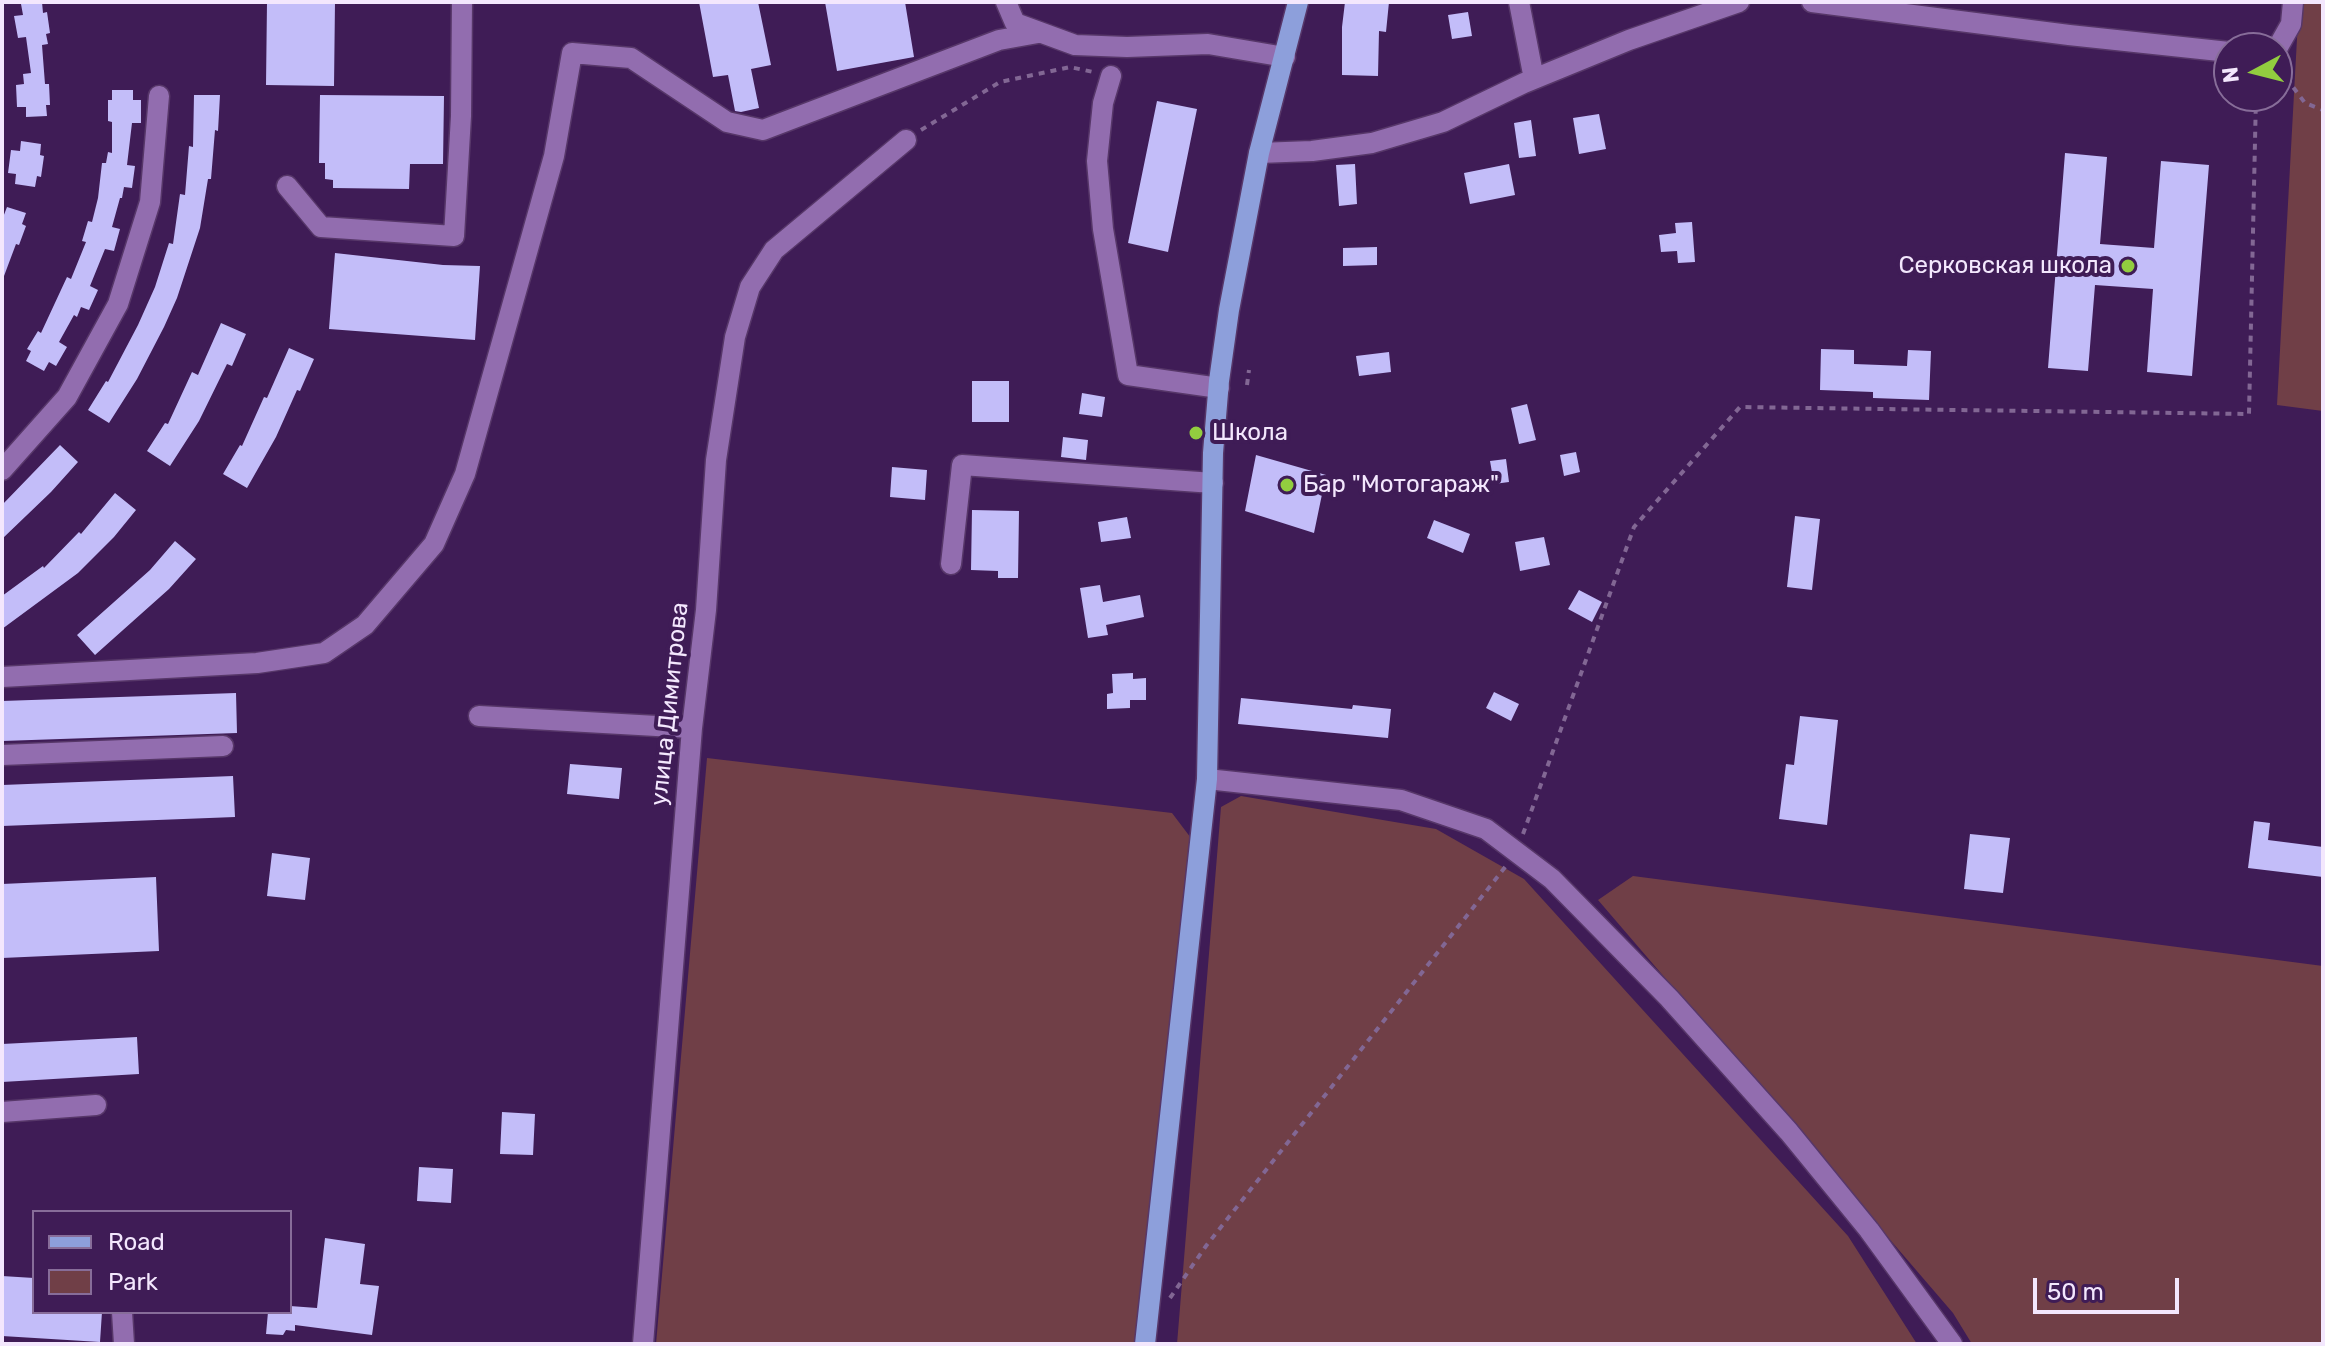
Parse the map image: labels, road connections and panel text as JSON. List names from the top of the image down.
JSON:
{
  "streets": {
    "street": ["улица Димитрова"]
  },
  "places": ["Серковская школа", "Школа", "Бар \"Мотогараж\""],
  "legend": ["Road", "Park"],
  "scale_bar": "50 m",
  "north": "left"
}
